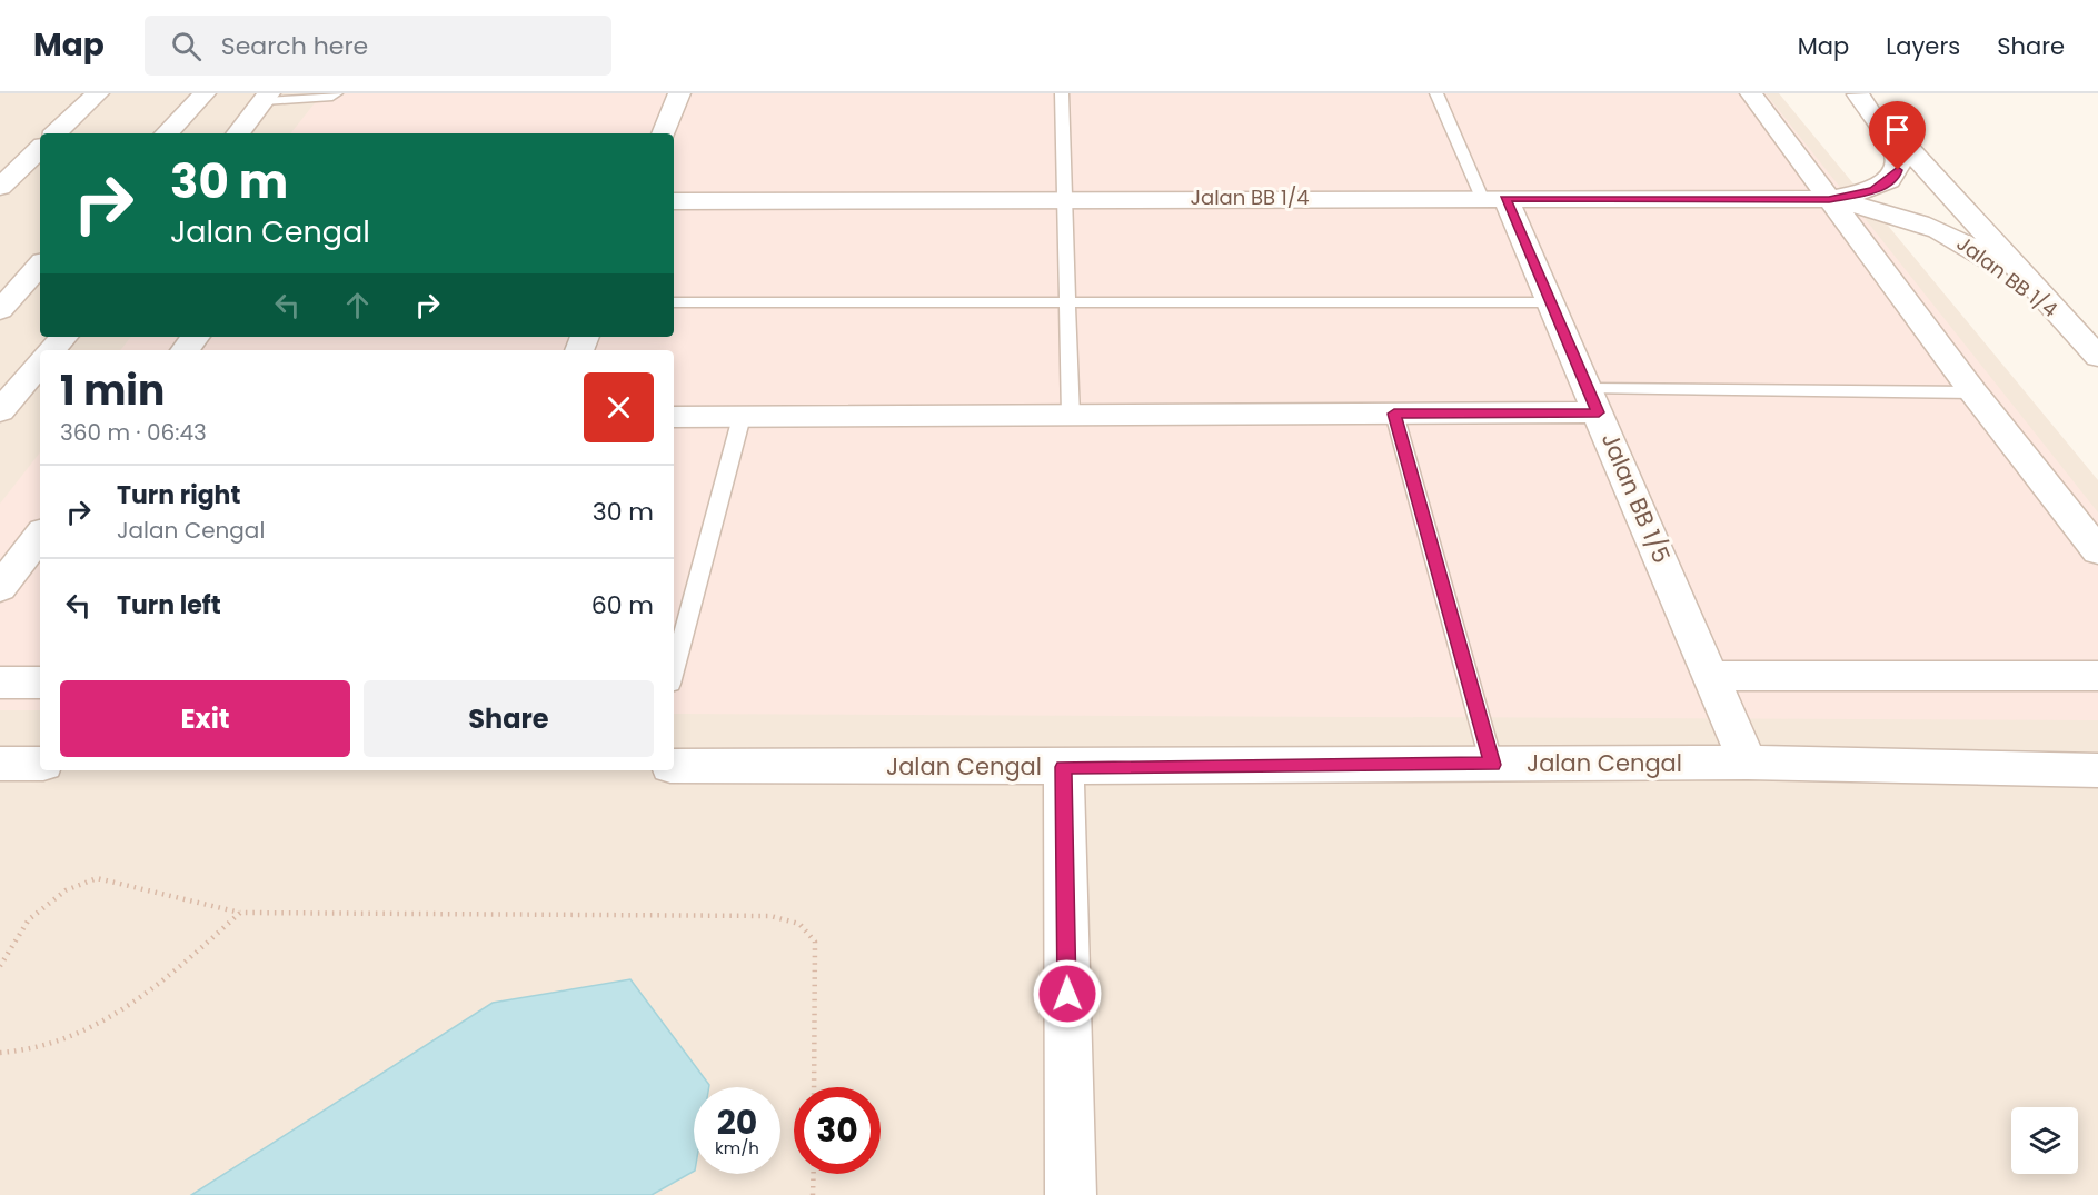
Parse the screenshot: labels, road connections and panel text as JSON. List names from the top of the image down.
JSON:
{
  "streets": {
    "street": ["Jalan BB 1/4", "Jalan BB 1/5", "Jalan Cengal"]
  },
  "crossings": [
    ["Jalan BB 1/4", "Jalan BB 1/5"],
    ["Jalan BB 1/5", "Jalan Cengal"]
  ],
  "page": {
    "header": "Map",
    "search": "Search here",
    "nav": ["Map", "Layers", "Share"],
    "turn": ["30 m", "Jalan Cengal"],
    "heading": ["1 min", "360 m · 06:43"],
    "list": [
      {
        "name": "Turn right",
        "note": "Jalan Cengal",
        "value": "30 m"
      },
      {
        "name": "Turn left",
        "value": "60 m"
      }
    ],
    "buttons": ["Exit", "Share"],
    "speed": "20 km/h",
    "limit": "30"
  }
}
